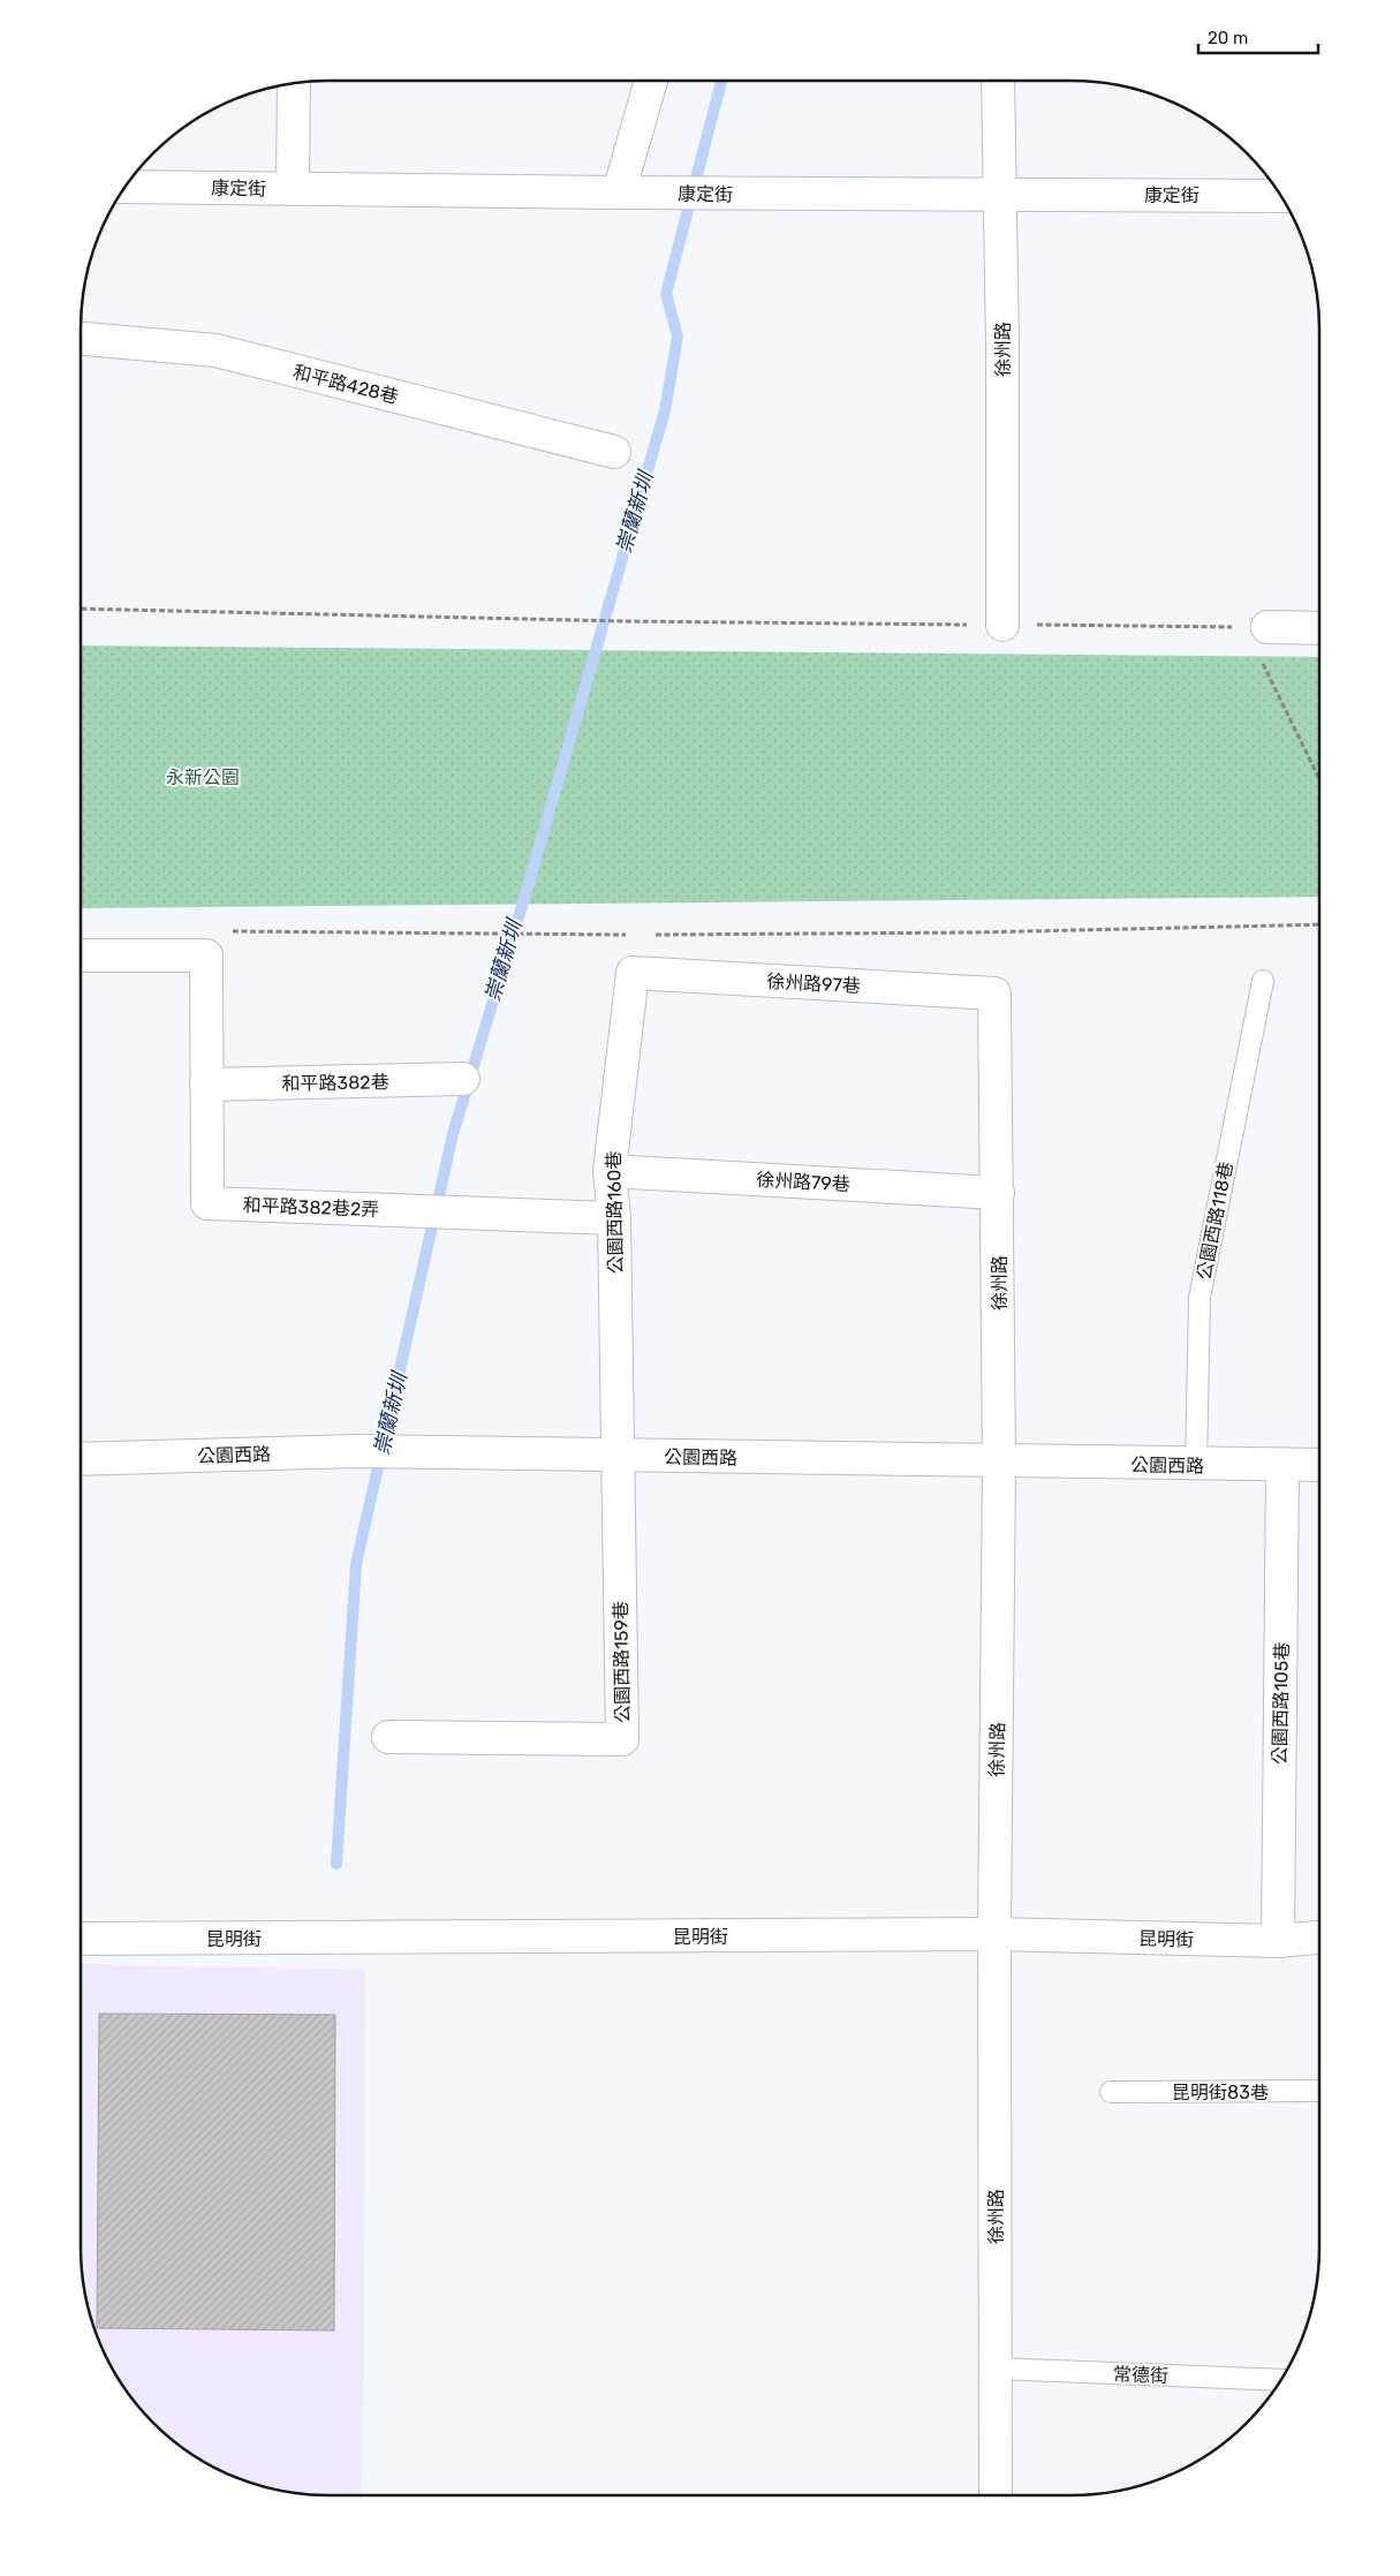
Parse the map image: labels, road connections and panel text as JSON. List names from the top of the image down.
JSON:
{
  "streets": {
    "street": [
      "康定街",
      "徐州路",
      "和平路428巷",
      "徐州路97巷",
      "和平路382巷",
      "徐州路79巷",
      "和平路382巷2弄",
      "公園西路160巷",
      "公園西路",
      "公園西路159巷",
      "公園西路105巷",
      "昆明街"
    ],
    "lane": ["公園西路118巷", "昆明街83巷", "常德街"]
  },
  "crossings": [
    ["康定街", "徐州路"],
    ["徐州路", "徐州路97巷"],
    ["徐州路", "徐州路79巷"],
    ["徐州路", "公園西路"],
    ["徐州路", "昆明街"],
    ["徐州路", "常德街"],
    ["徐州路97巷", "公園西路160巷"],
    ["和平路382巷", "和平路382巷2弄"],
    ["徐州路79巷", "公園西路160巷"],
    ["和平路382巷2弄", "公園西路160巷"],
    ["公園西路160巷", "公園西路"],
    ["公園西路160巷", "公園西路159巷"],
    ["公園西路118巷", "公園西路"],
    ["公園西路", "公園西路159巷"],
    ["公園西路", "公園西路105巷"],
    ["公園西路105巷", "昆明街"]
  ],
  "water": ["崇蘭新圳"],
  "parks": ["永新公園"],
  "scale_bar": "20 m"
}
